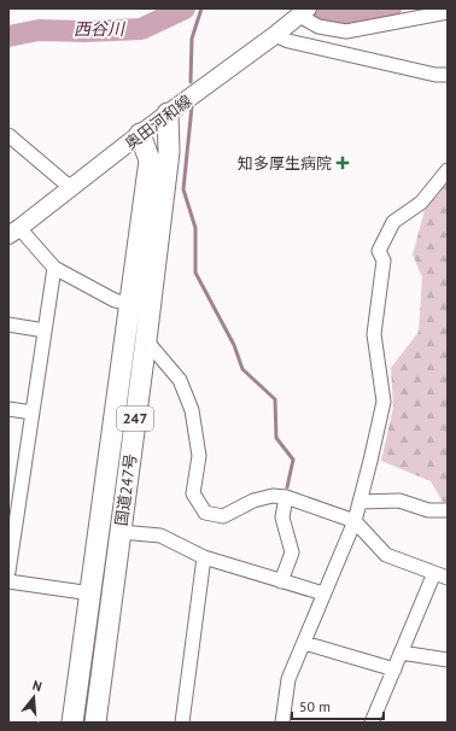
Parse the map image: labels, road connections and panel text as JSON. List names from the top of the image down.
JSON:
{
  "streets": {
    "highway": ["247", "国道247号"],
    "main road": ["奥田河和線"]
  },
  "crossings": [
    ["奥田河和線", "国道247号"]
  ],
  "water": ["西谷川"],
  "places": {
    "health": ["知多厚生病院"]
  },
  "scale_bar": "50 m",
  "north": "top"
}
